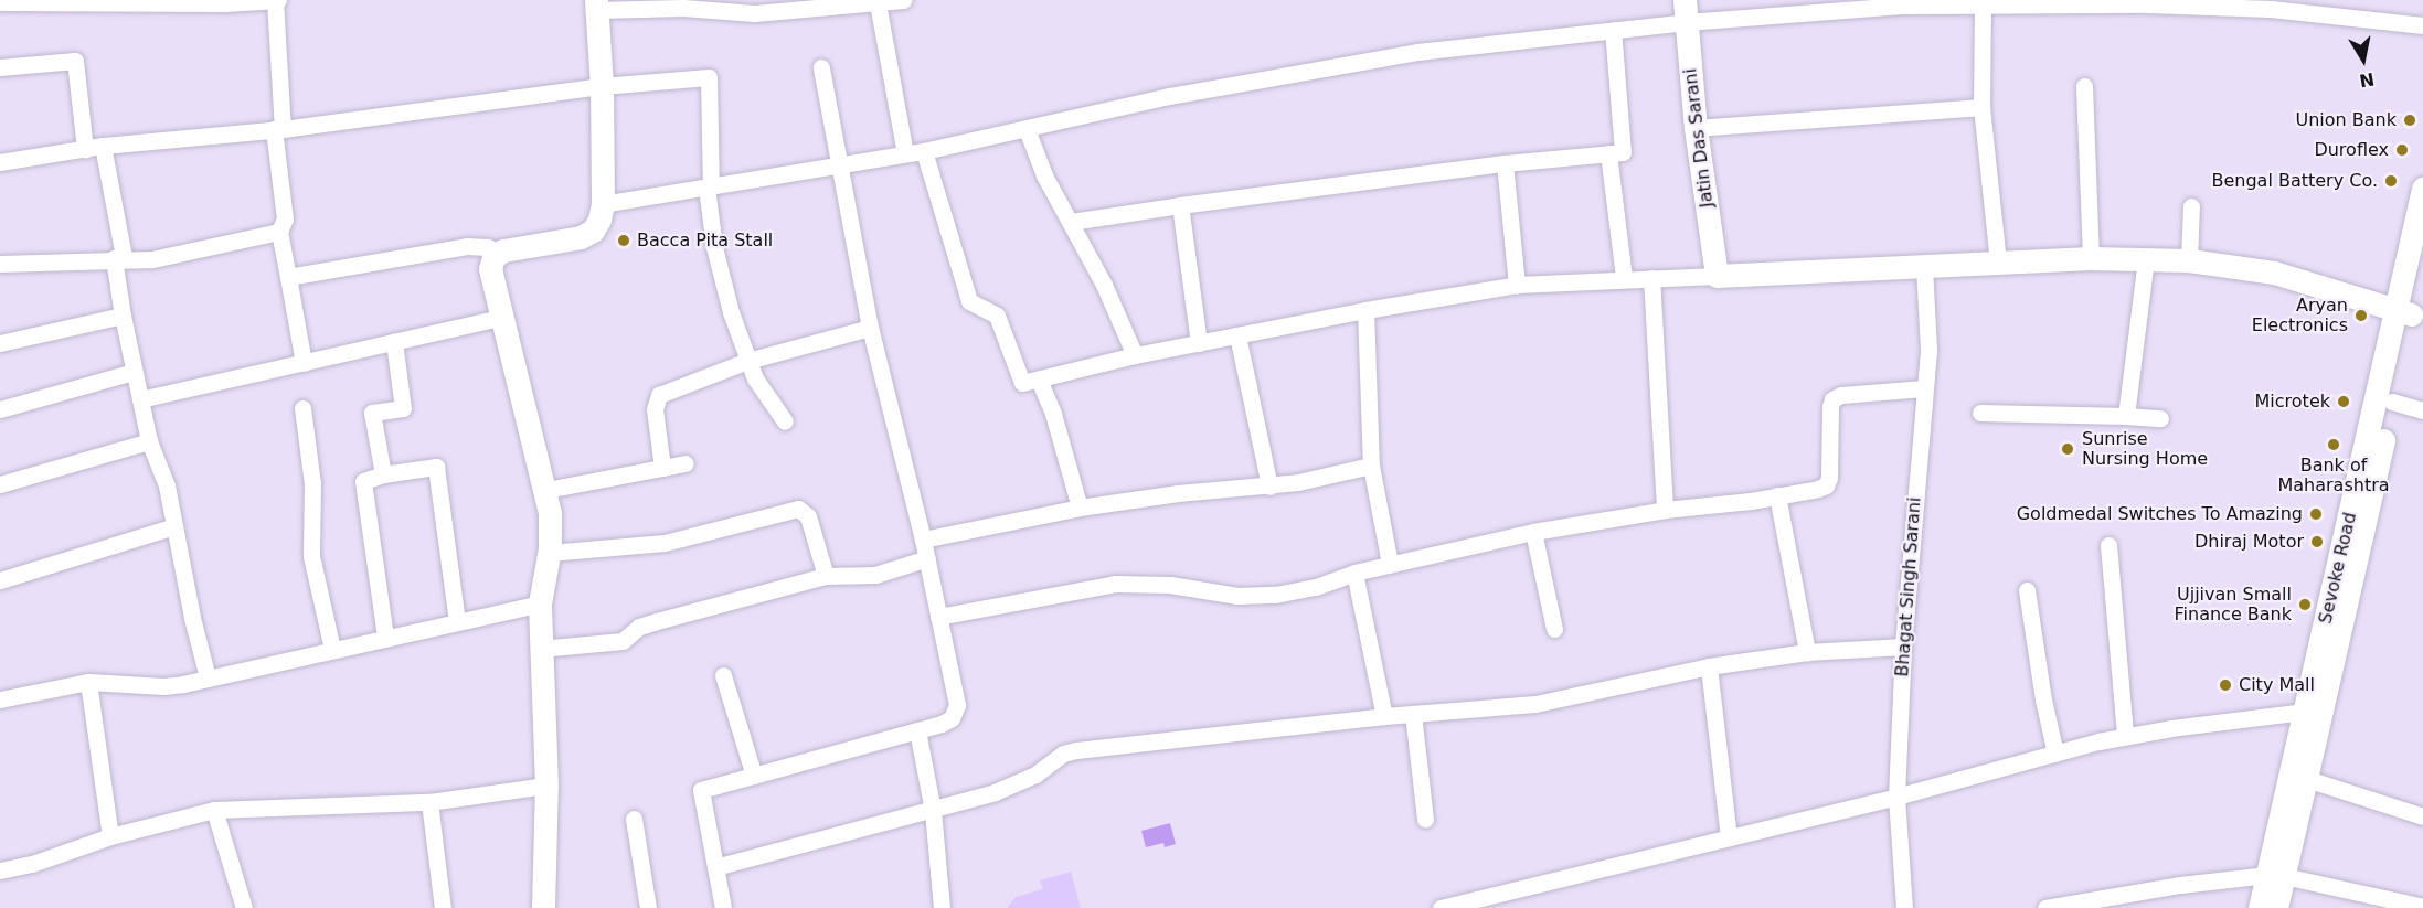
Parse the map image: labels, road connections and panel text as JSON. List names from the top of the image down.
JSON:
{
  "streets": {
    "street": ["Jatin Das Sarani", "Sevoke Road", "Bhagat Singh Sarani"]
  },
  "places": [
    "Union Bank",
    "Duroflex",
    "Bengal Battery Co.",
    "Bacca Pita Stall",
    "Aryan Electronics",
    "Microtek",
    "Bank of Maharashtra",
    "Sunrise Nursing Home",
    "Goldmedal Switches To Amazing",
    "Dhiraj Motor",
    "Ujjivan Small Finance Bank",
    "City Mall"
  ],
  "north": "bottom"
}
